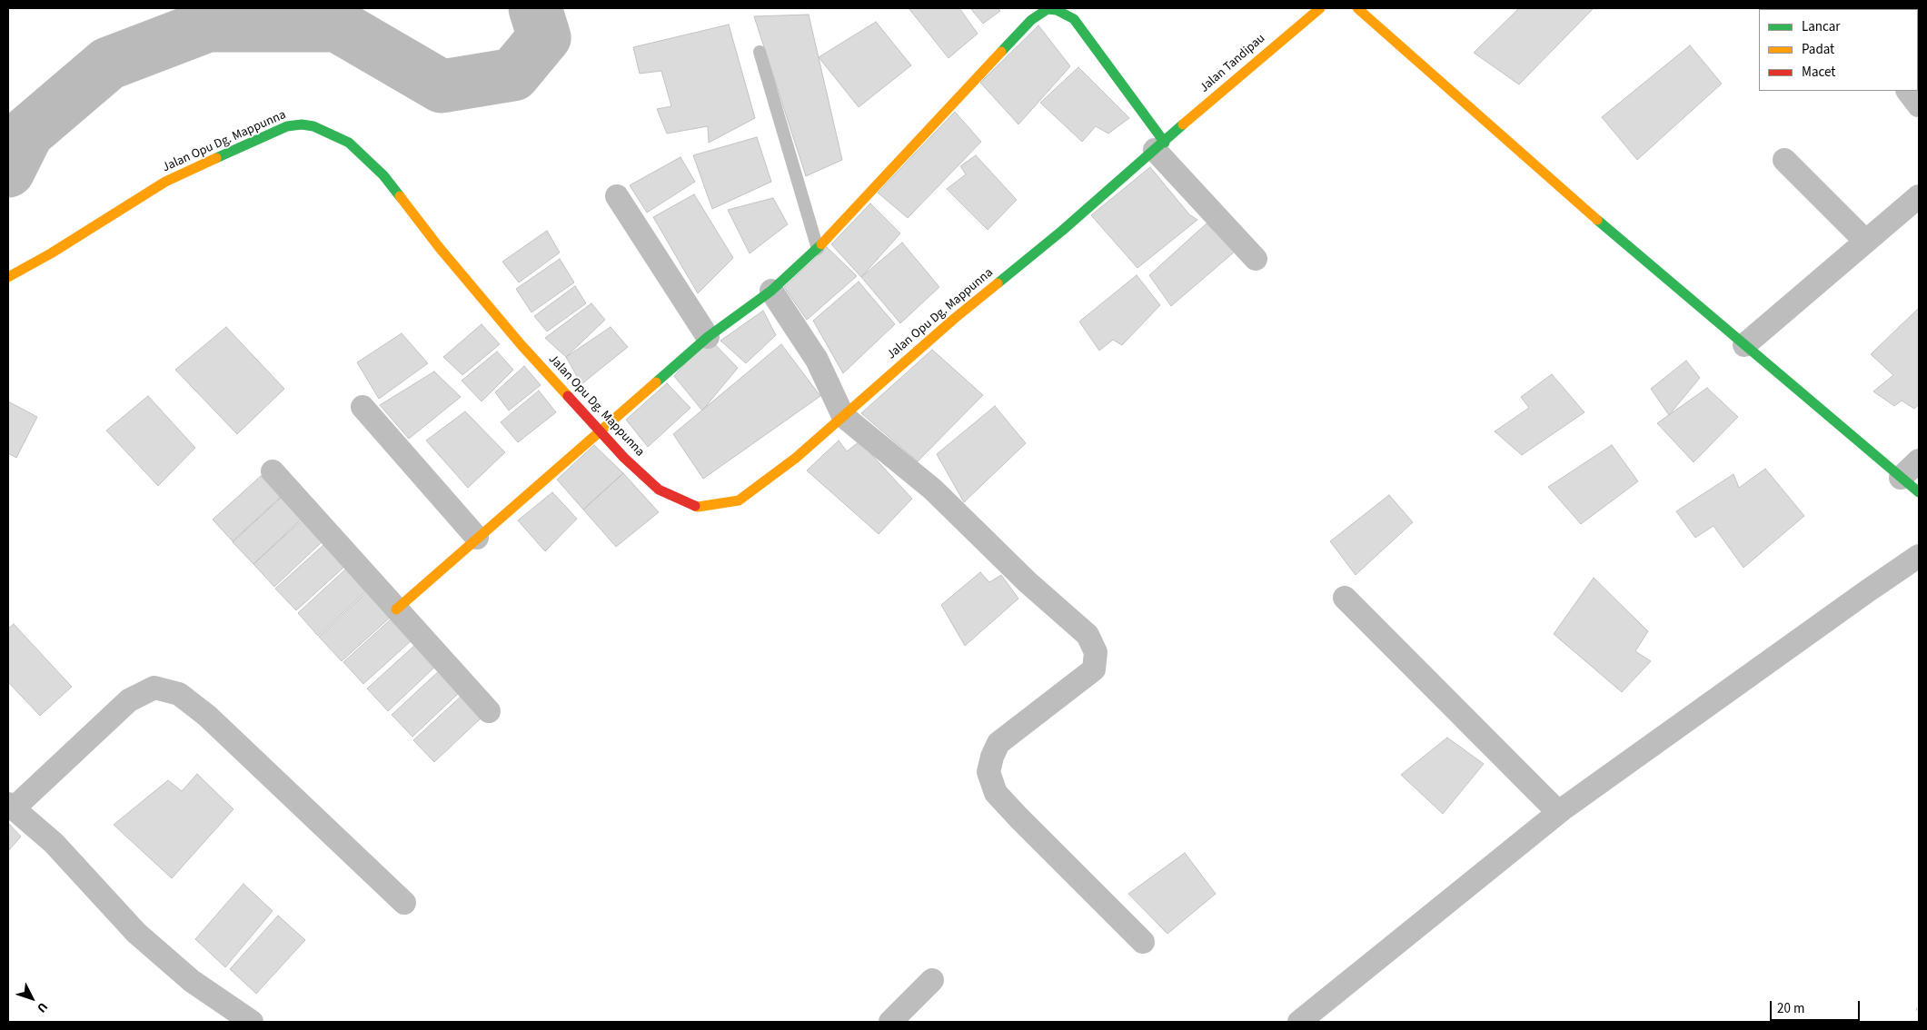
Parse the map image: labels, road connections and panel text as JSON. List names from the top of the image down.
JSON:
{
  "streets": {
    "street": ["Jalan Tandipau", "Jalan Opu Dg. Mappunna"]
  },
  "crossings": [
    ["Jalan Tandipau", "Jalan Opu Dg. Mappunna"]
  ],
  "legend": ["Lancar", "Padat", "Macet"],
  "scale_bar": "20 m",
  "north": "bottom right"
}
